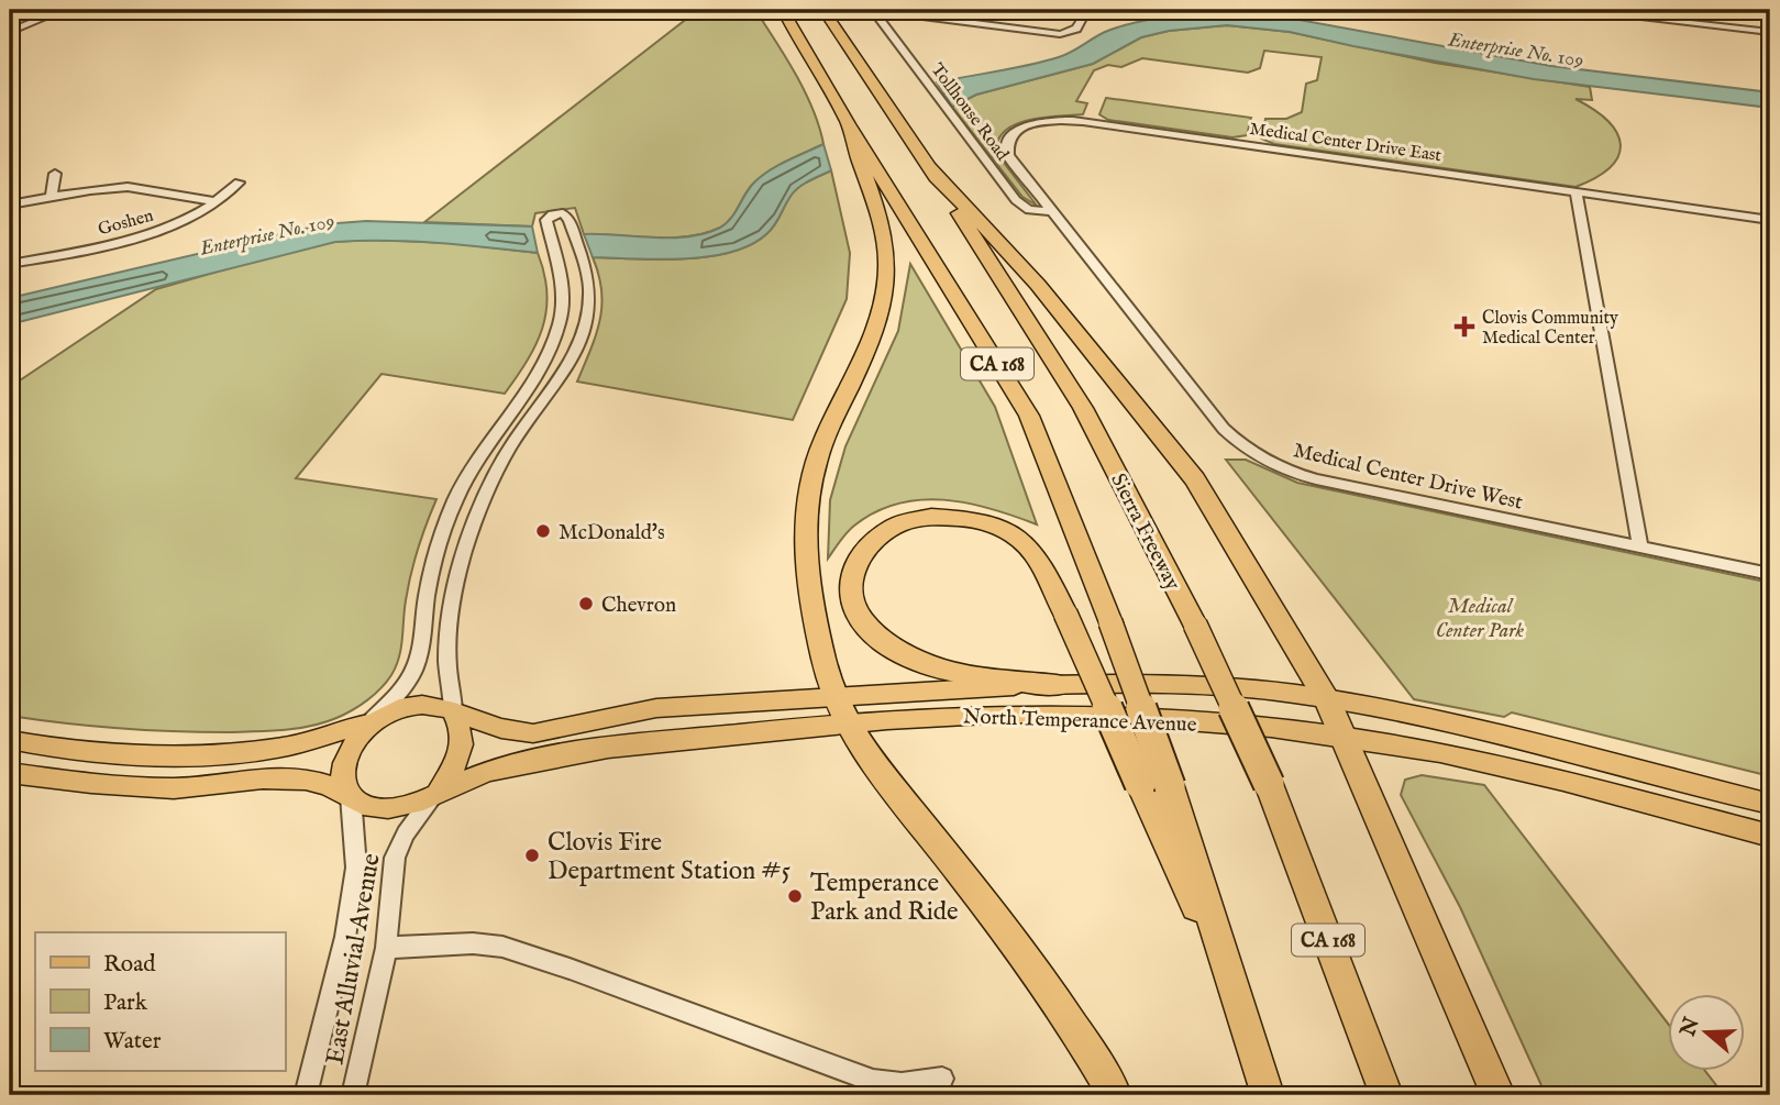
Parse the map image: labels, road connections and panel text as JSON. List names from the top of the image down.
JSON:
{
  "streets": {
    "highway": ["CA 168", "Sierra Freeway"],
    "main road": ["North Temperance Avenue"],
    "street": [
      "Tollhouse Road",
      "Medical Center Drive East",
      "Goshen",
      "Medical Center Drive West",
      "East Alluvial Avenue"
    ]
  },
  "crossings": [
    ["Tollhouse Road", "Medical Center Drive East"],
    ["Tollhouse Road", "Medical Center Drive West"],
    ["Medical Center Drive East", "Medical Center Drive West"],
    ["North Temperance Avenue", "East Alluvial Avenue"]
  ],
  "water": ["Enterprise No. 109"],
  "parks": ["Medical Center Park"],
  "places": {
    "health": ["Clovis Community Medical Center"],
    "other": [
      "McDonald's",
      "Chevron",
      "Clovis Fire Department Station #5",
      "Temperance Park and Ride"
    ]
  },
  "legend": ["Road", "Park", "Water"],
  "north": "left"
}
